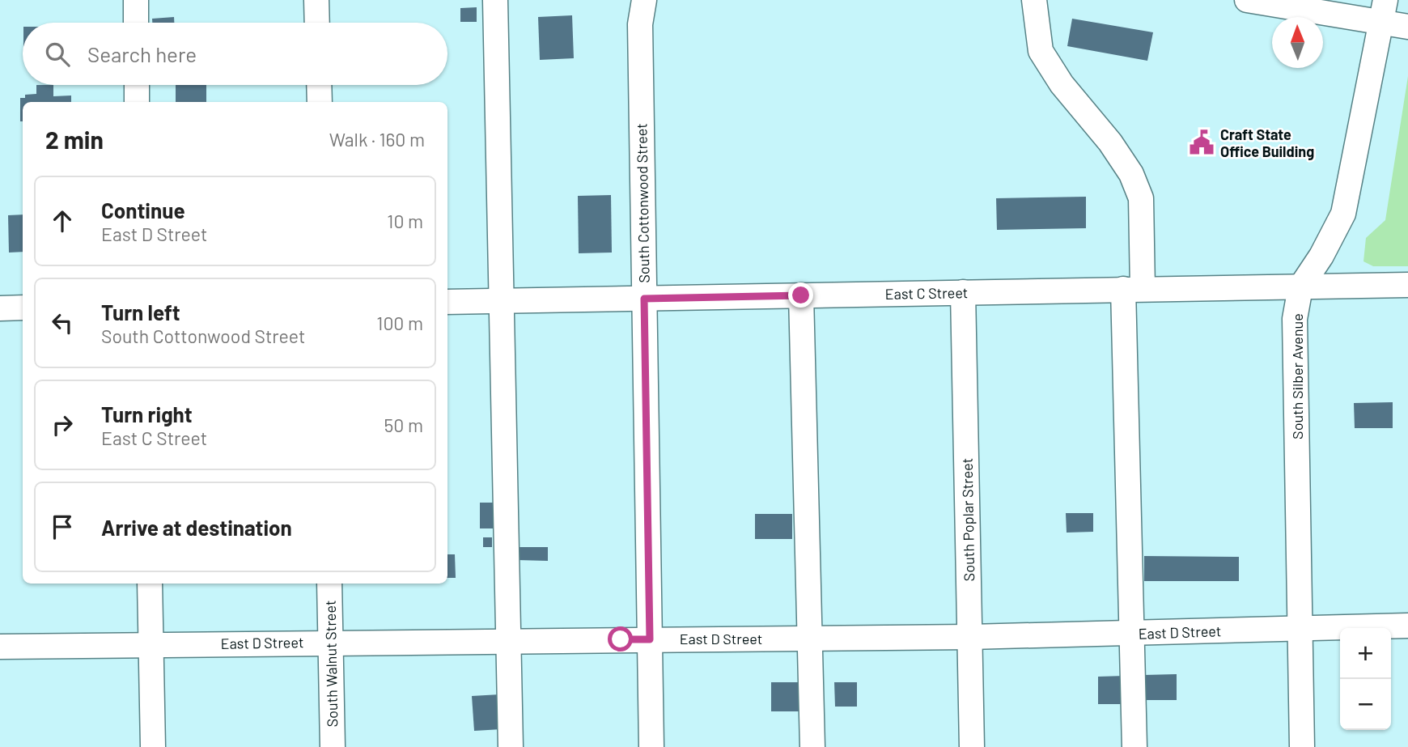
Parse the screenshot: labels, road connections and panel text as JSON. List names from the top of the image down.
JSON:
{
  "streets": {
    "street": [
      "South Cottonwood Street",
      "East C Street",
      "South Silber Avenue",
      "South Poplar Street",
      "East D Street",
      "South Walnut Street"
    ]
  },
  "crossings": [
    ["South Cottonwood Street", "East C Street"],
    ["South Cottonwood Street", "East D Street"],
    ["East C Street", "South Silber Avenue"],
    ["East C Street", "South Poplar Street"],
    ["South Silber Avenue", "East D Street"],
    ["South Poplar Street", "East D Street"],
    ["East D Street", "South Walnut Street"]
  ],
  "places": {
    "public building": ["Craft State Office Building"]
  },
  "north": "top",
  "page": {
    "search": "Search here",
    "heading": ["2 min", "Walk · 160 m"],
    "list": [
      ["Continue", "East D Street", "10 m"],
      ["Turn left", "South Cottonwood Street", "100 m"],
      ["Turn right", "East C Street", "50 m"],
      "Arrive at destination"
    ],
    "map_buttons": ["+", "−"]
  }
}
